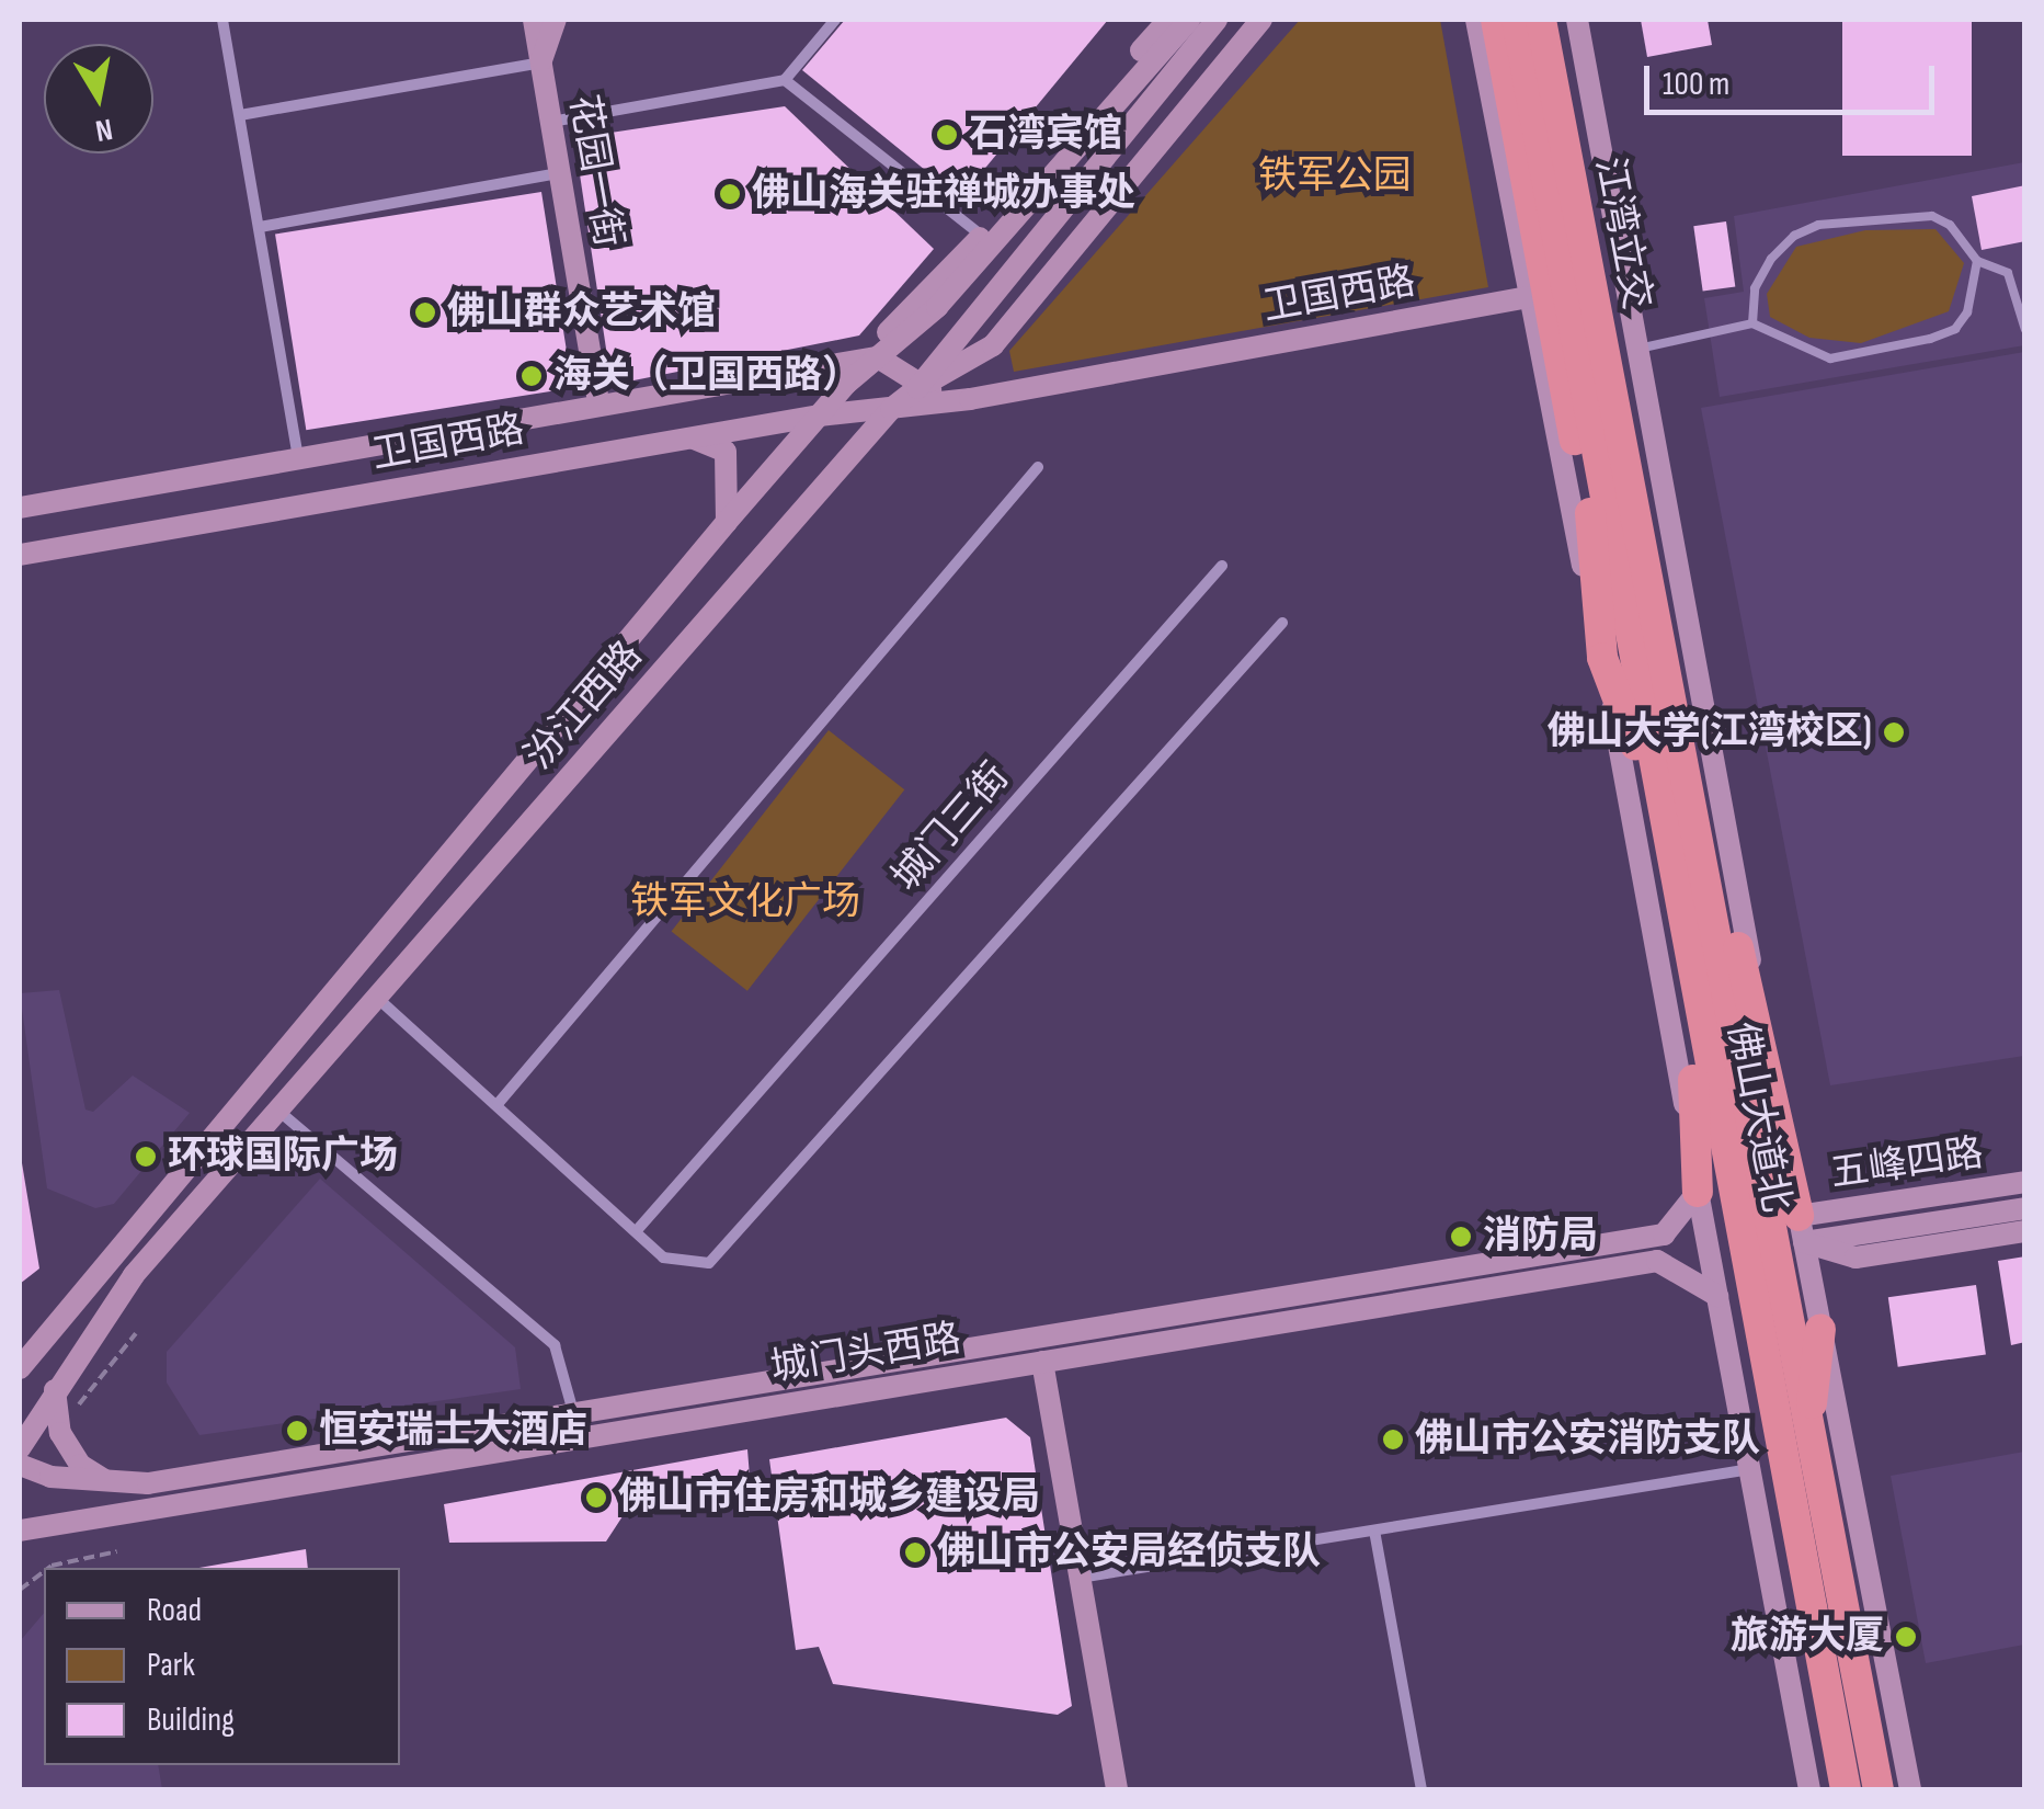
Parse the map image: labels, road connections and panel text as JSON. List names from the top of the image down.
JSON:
{
  "streets": {
    "highway": ["江湾立交", "佛山大道北"],
    "main road": [
      "花园一街",
      "卫国西路",
      "汾江西路",
      "五峰四路",
      "城门头西路"
    ],
    "street": ["城门三街"]
  },
  "crossings": [
    ["花园一街", "卫国西路"],
    ["江湾立交", "佛山大道北"],
    ["卫国西路", "汾江西路"],
    ["佛山大道北", "五峰四路"],
    ["佛山大道北", "城门头西路"]
  ],
  "parks": ["铁军公园", "铁军文化广场"],
  "places": [
    "石湾宾馆",
    "佛山海关驻禅城办事处",
    "佛山群众艺术馆",
    "海关（卫国西路）",
    "佛山大学(江湾校区)",
    "环球国际广场",
    "消防局",
    "恒安瑞士大酒店",
    "佛山市公安消防支队",
    "佛山市住房和城乡建设局",
    "佛山市公安局经侦支队",
    "旅游大厦"
  ],
  "legend": ["Road", "Park", "Building"],
  "scale_bar": "100 m",
  "north": "bottom"
}
